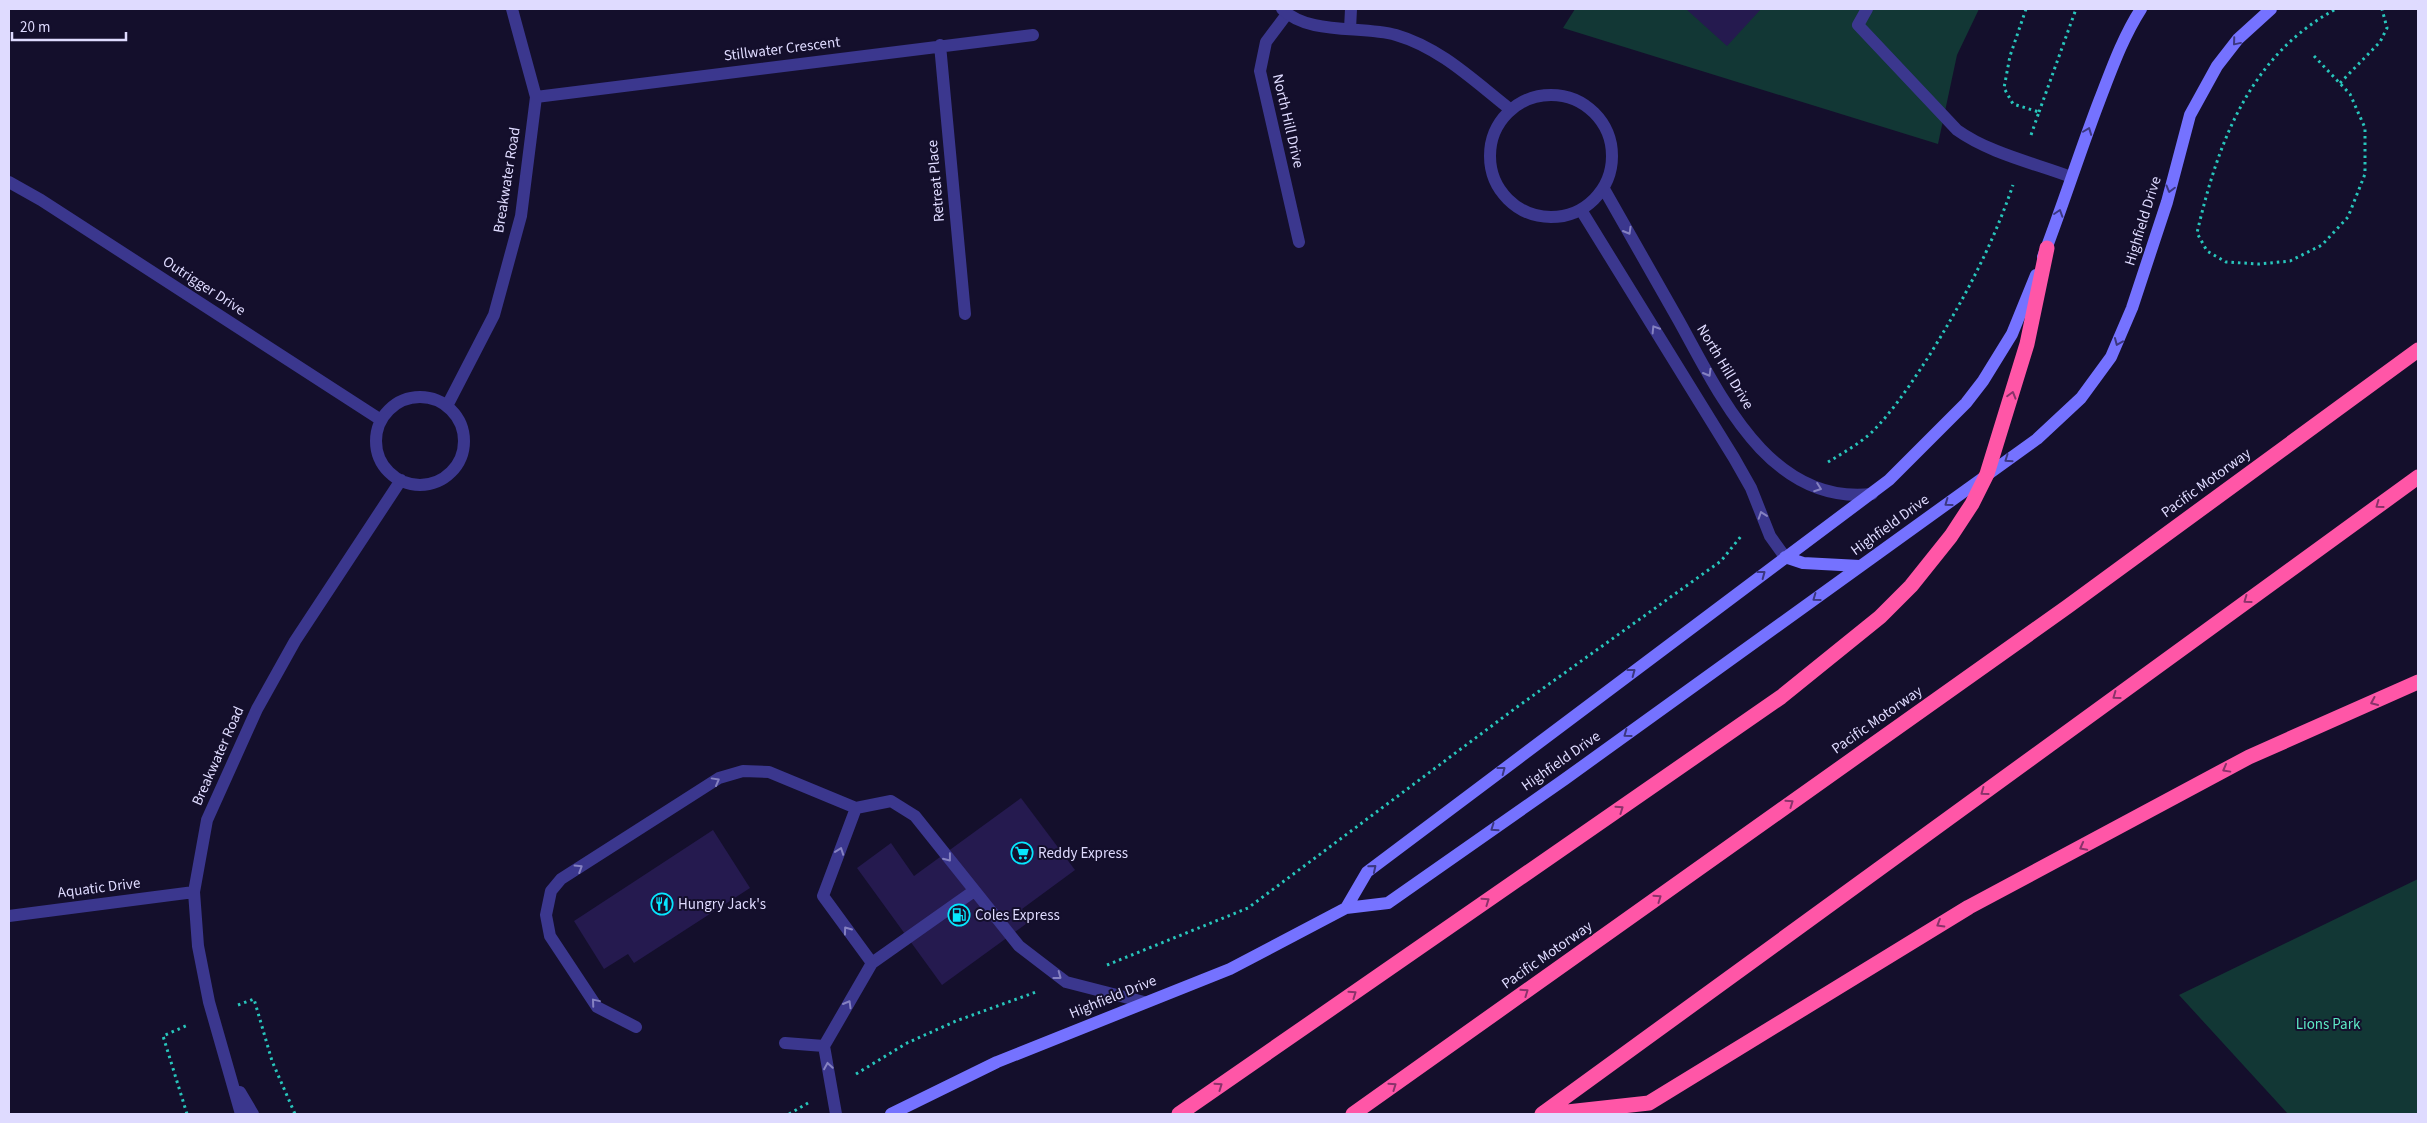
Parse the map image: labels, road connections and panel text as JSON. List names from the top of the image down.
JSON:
{
  "streets": {
    "highway": ["Pacific Motorway"],
    "street": [
      "Stillwater Crescent",
      "North Hill Drive",
      "Breakwater Road",
      "Retreat Place",
      "Highfield Drive",
      "Outrigger Drive",
      "Aquatic Drive"
    ]
  },
  "crossings": [
    ["Stillwater Crescent", "Breakwater Road"],
    ["Stillwater Crescent", "Retreat Place"],
    ["North Hill Drive", "Highfield Drive"],
    ["Breakwater Road", "Outrigger Drive"],
    ["Breakwater Road", "Aquatic Drive"]
  ],
  "parks": ["Lions Park"],
  "places": {
    "supermarket": ["Reddy Express"],
    "restaurant": ["Hungry Jack's"],
    "fuel station": ["Coles Express"]
  },
  "scale_bar": "20 m"
}
